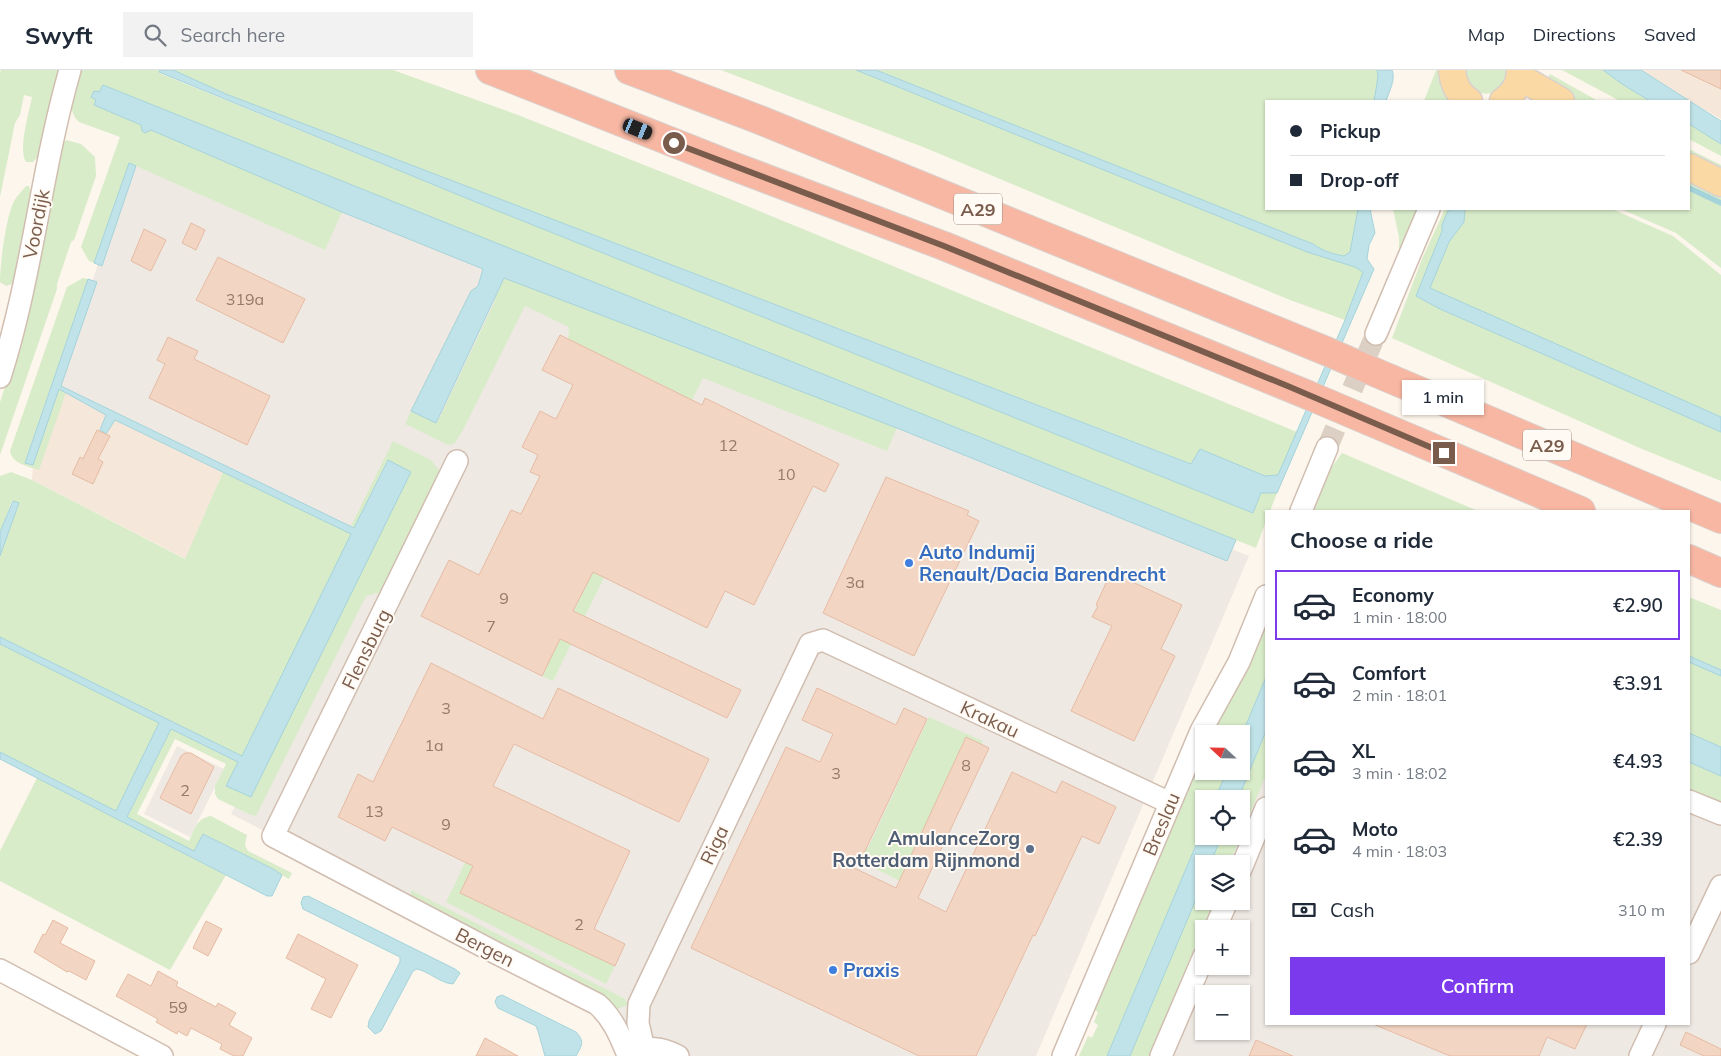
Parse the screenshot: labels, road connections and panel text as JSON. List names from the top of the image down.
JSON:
{
  "streets": {
    "highway": ["A29"],
    "street": [
      "Voordijk",
      "Flensburg",
      "Krakau",
      "Breslau",
      "Riga",
      "Bergen"
    ]
  },
  "crossings": [
    ["Flensburg", "Bergen"],
    ["Krakau", "Breslau"],
    ["Krakau", "Riga"],
    ["Riga", "Bergen"]
  ],
  "places": ["Auto Indumij Renault/Dacia Barendrecht", "AmulanceZorg Rotterdam Rijnmond", "Praxis"],
  "house_numbers": [
    "319a",
    "12",
    "10",
    "3a",
    "9",
    "7",
    "3",
    "1a",
    "8",
    "3",
    "2",
    "13",
    "9",
    "2",
    "59"
  ],
  "north": "left",
  "page": {
    "header": "Swyft",
    "search": "Search here",
    "nav": ["Map", "Directions", "Saved"],
    "banner": ["Pickup", "Drop-off"],
    "bubble": "1 min",
    "heading": "Choose a ride",
    "list": [
      {
        "name": "Economy",
        "note": "1 min · 18:00",
        "value": "€2.90"
      },
      {
        "name": "Comfort",
        "note": "2 min · 18:01",
        "value": "€3.91"
      },
      {
        "name": "XL",
        "note": "3 min · 18:02",
        "value": "€4.93"
      },
      {
        "name": "Moto",
        "note": "4 min · 18:03",
        "value": "€2.39"
      }
    ],
    "map_buttons": ["+", "−"],
    "pay": ["Cash", "310 m"],
    "buttons": "Confirm"
  }
}
